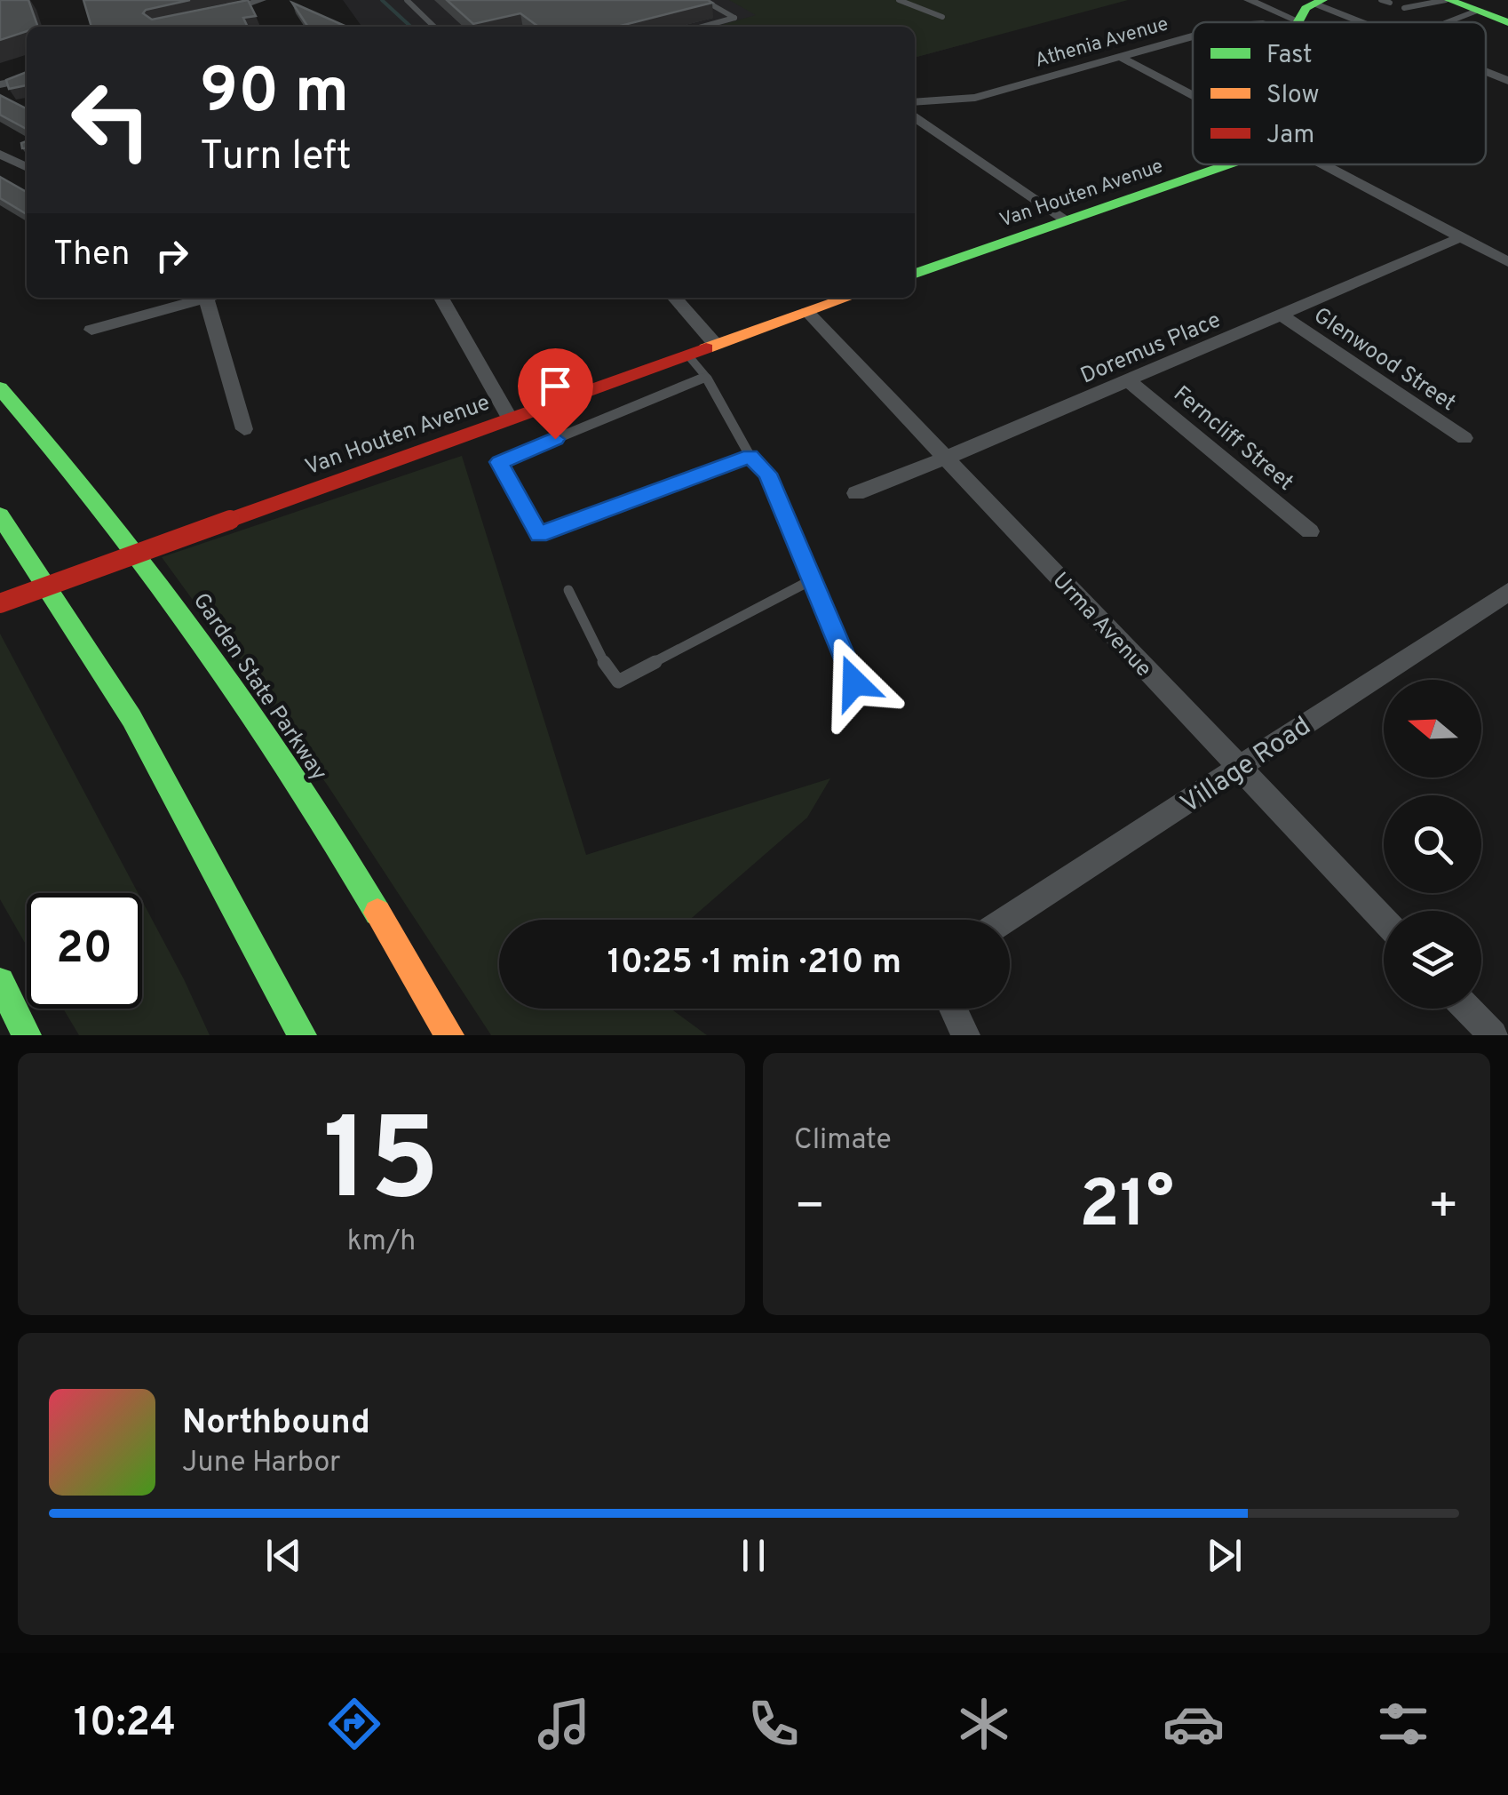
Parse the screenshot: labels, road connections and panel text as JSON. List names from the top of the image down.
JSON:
{
  "streets": {
    "main road": ["Van Houten Avenue", "Garden State Parkway"],
    "street": [
      "Athenia Avenue",
      "Doremus Place",
      "Glenwood Street",
      "Ferncliff Street",
      "Urma Avenue",
      "Village Road"
    ]
  },
  "crossings": [
    ["Van Houten Avenue", "Urma Avenue"],
    ["Doremus Place", "Glenwood Street"],
    ["Doremus Place", "Ferncliff Street"],
    ["Doremus Place", "Urma Avenue"],
    ["Urma Avenue", "Village Road"]
  ],
  "legend": ["Fast", "Slow", "Jam"],
  "north": "left",
  "page": {
    "turn": ["90 m", "Turn left"],
    "then": "Then",
    "limit": "20",
    "trip": "10:25 · 1 min · 210 m",
    "tile": [
      ["15", "km/h"],
      "Climate"
    ],
    "heat": ["−", "21°", "+"],
    "song": ["Northbound", "June Harbor"],
    "tabs": "10:24"
  }
}
